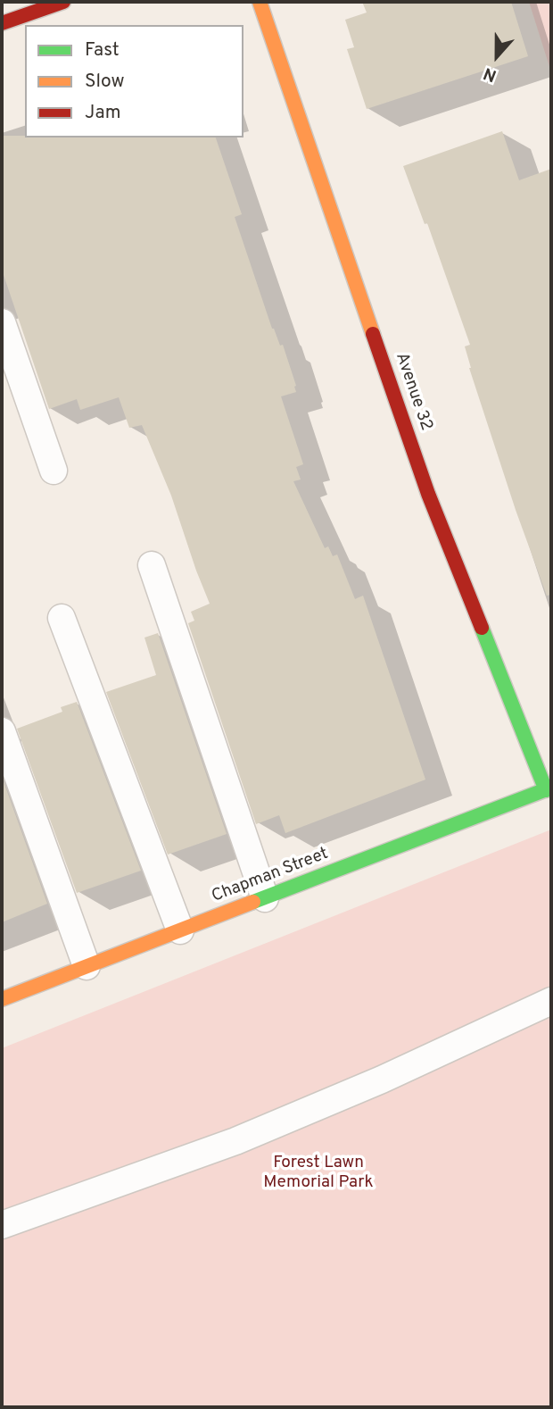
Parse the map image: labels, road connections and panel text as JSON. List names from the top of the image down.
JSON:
{
  "streets": {
    "street": ["Avenue 32", "Chapman Street"]
  },
  "crossings": [
    ["Avenue 32", "Chapman Street"]
  ],
  "parks": ["Forest Lawn Memorial Park"],
  "legend": ["Fast", "Slow", "Jam"],
  "north": "bottom"
}
